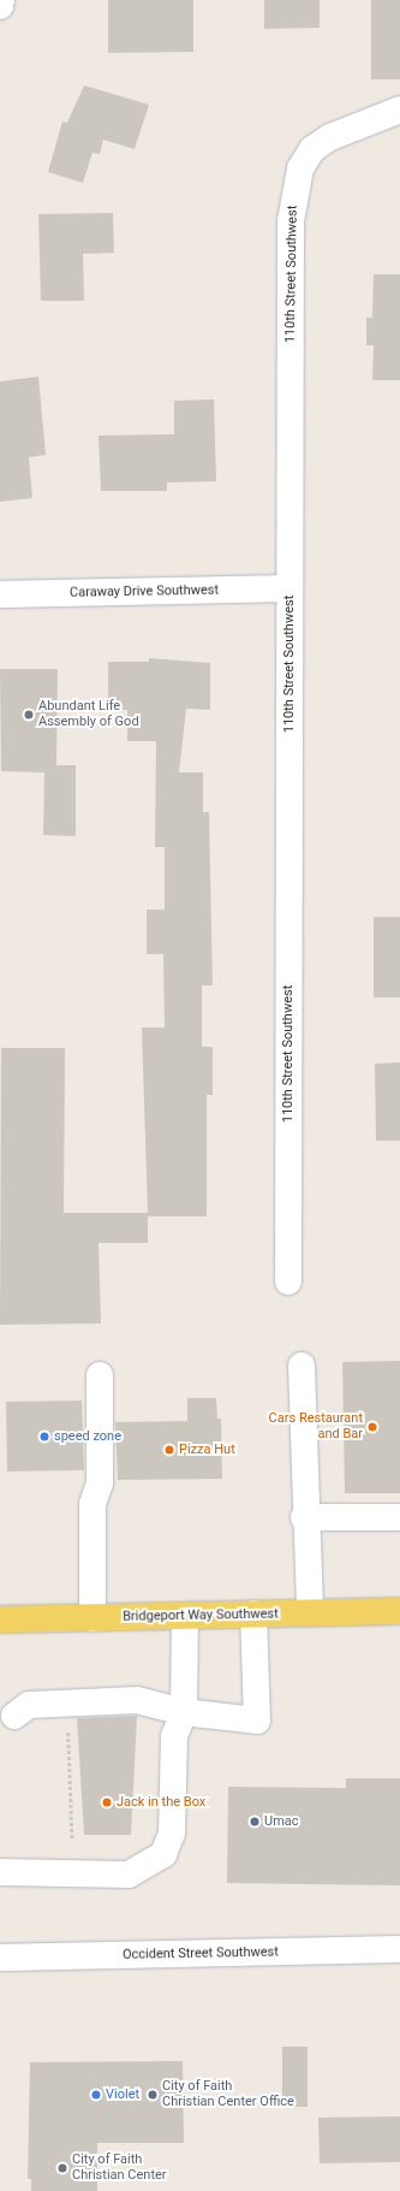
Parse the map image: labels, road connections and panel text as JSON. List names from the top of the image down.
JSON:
{
  "streets": {
    "main road": ["Bridgeport Way Southwest"],
    "street": ["110th Street Southwest", "Caraway Drive Southwest", "Occident Street Southwest"]
  },
  "crossings": [
    ["110th Street Southwest", "Caraway Drive Southwest"]
  ],
  "places": [
    "Abundant Life Assembly of God",
    "Cars Restaurant and Bar",
    "speed zone",
    "Pizza Hut",
    "Jack in the Box",
    "Umac",
    "Violet",
    "City of Faith Christian Center Office",
    "City of Faith Christian Center"
  ]
}
